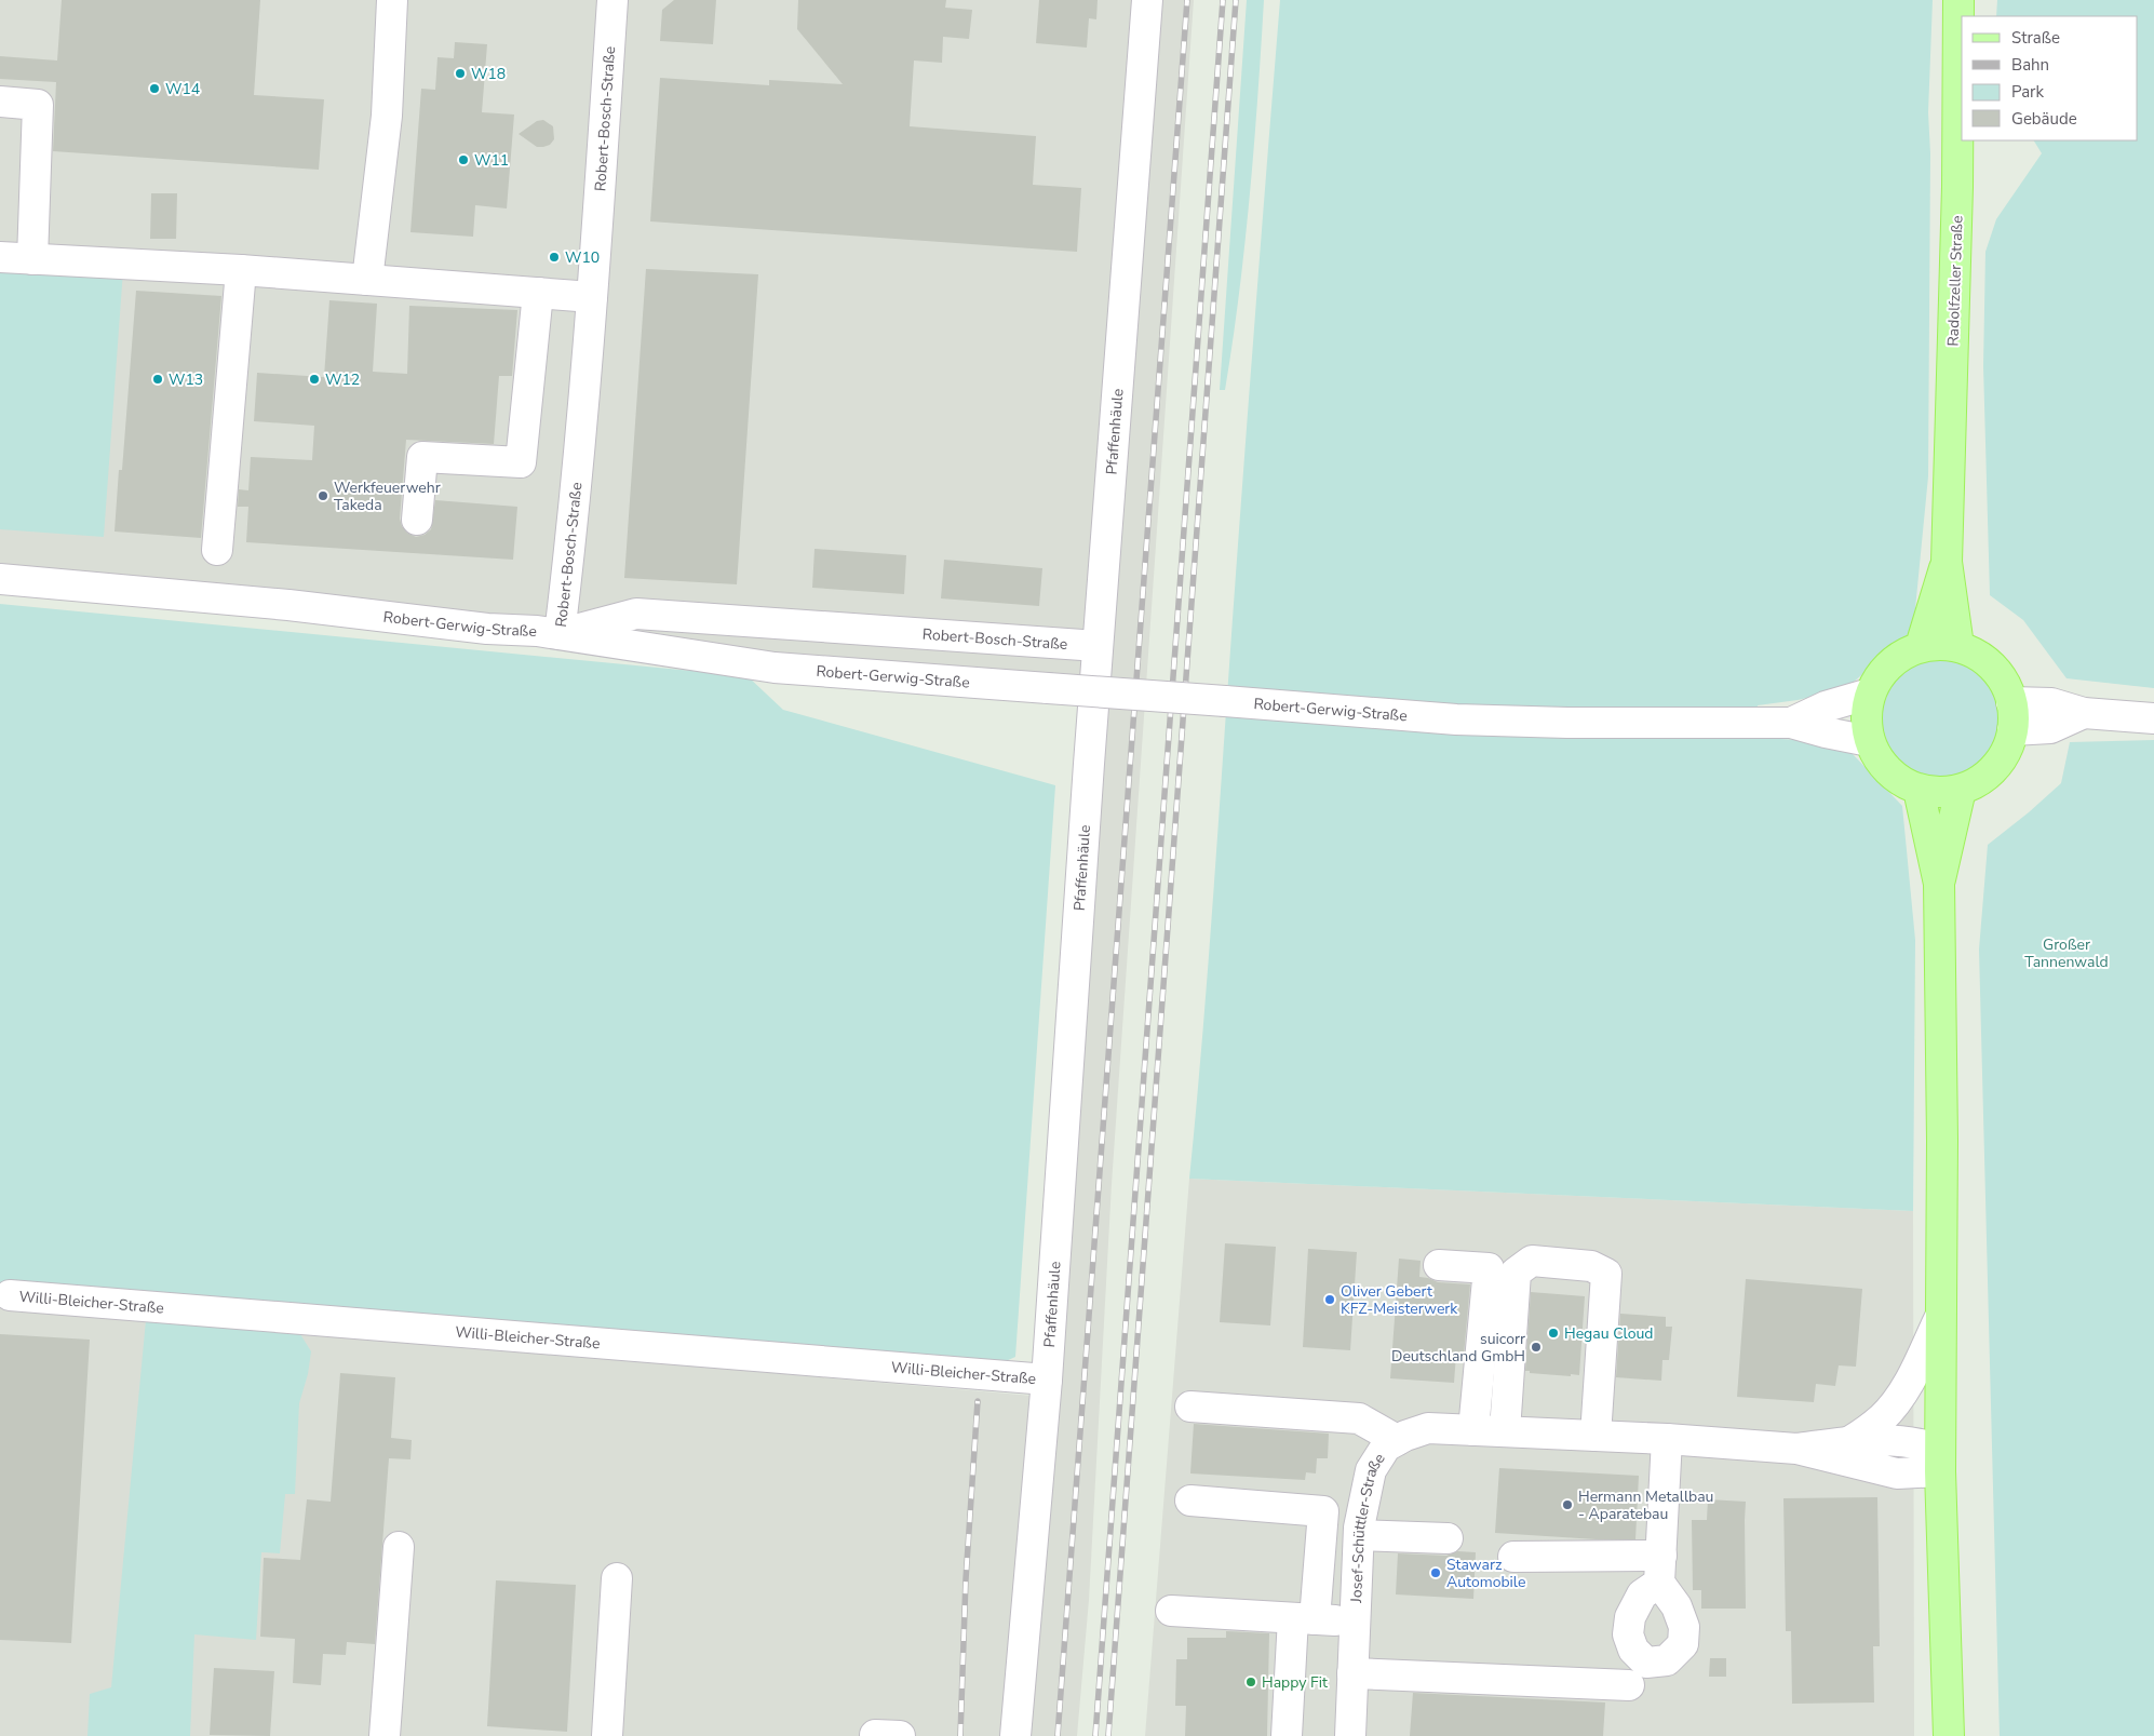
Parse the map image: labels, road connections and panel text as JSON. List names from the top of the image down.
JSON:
{
  "streets": {
    "main road": ["Radolfzeller Straße"],
    "street": [
      "Robert-Bosch-Straße",
      "Pfaffenhäule",
      "Robert-Gerwig-Straße",
      "Willi-Bleicher-Straße",
      "Josef-Schüttler-Straße"
    ]
  },
  "crossings": [
    ["Robert-Bosch-Straße", "Pfaffenhäule"],
    ["Robert-Bosch-Straße", "Robert-Gerwig-Straße"],
    ["Pfaffenhäule", "Willi-Bleicher-Straße"]
  ],
  "parks": ["Großer Tannenwald"],
  "places": [
    "W18",
    "W14",
    "W11",
    "W10",
    "W13",
    "W12",
    "Werkfeuerwehr Takeda",
    "Oliver Gebert KFZ-Meisterwerk",
    "Hegau Cloud",
    "suicorr Deutschland GmbH",
    "Hermann Metallbau - Aparatebau",
    "Stawarz Automobile",
    "Happy Fit"
  ],
  "legend": [
    "Straße",
    "Bahn",
    "Park",
    "Gebäude"
  ]
}
